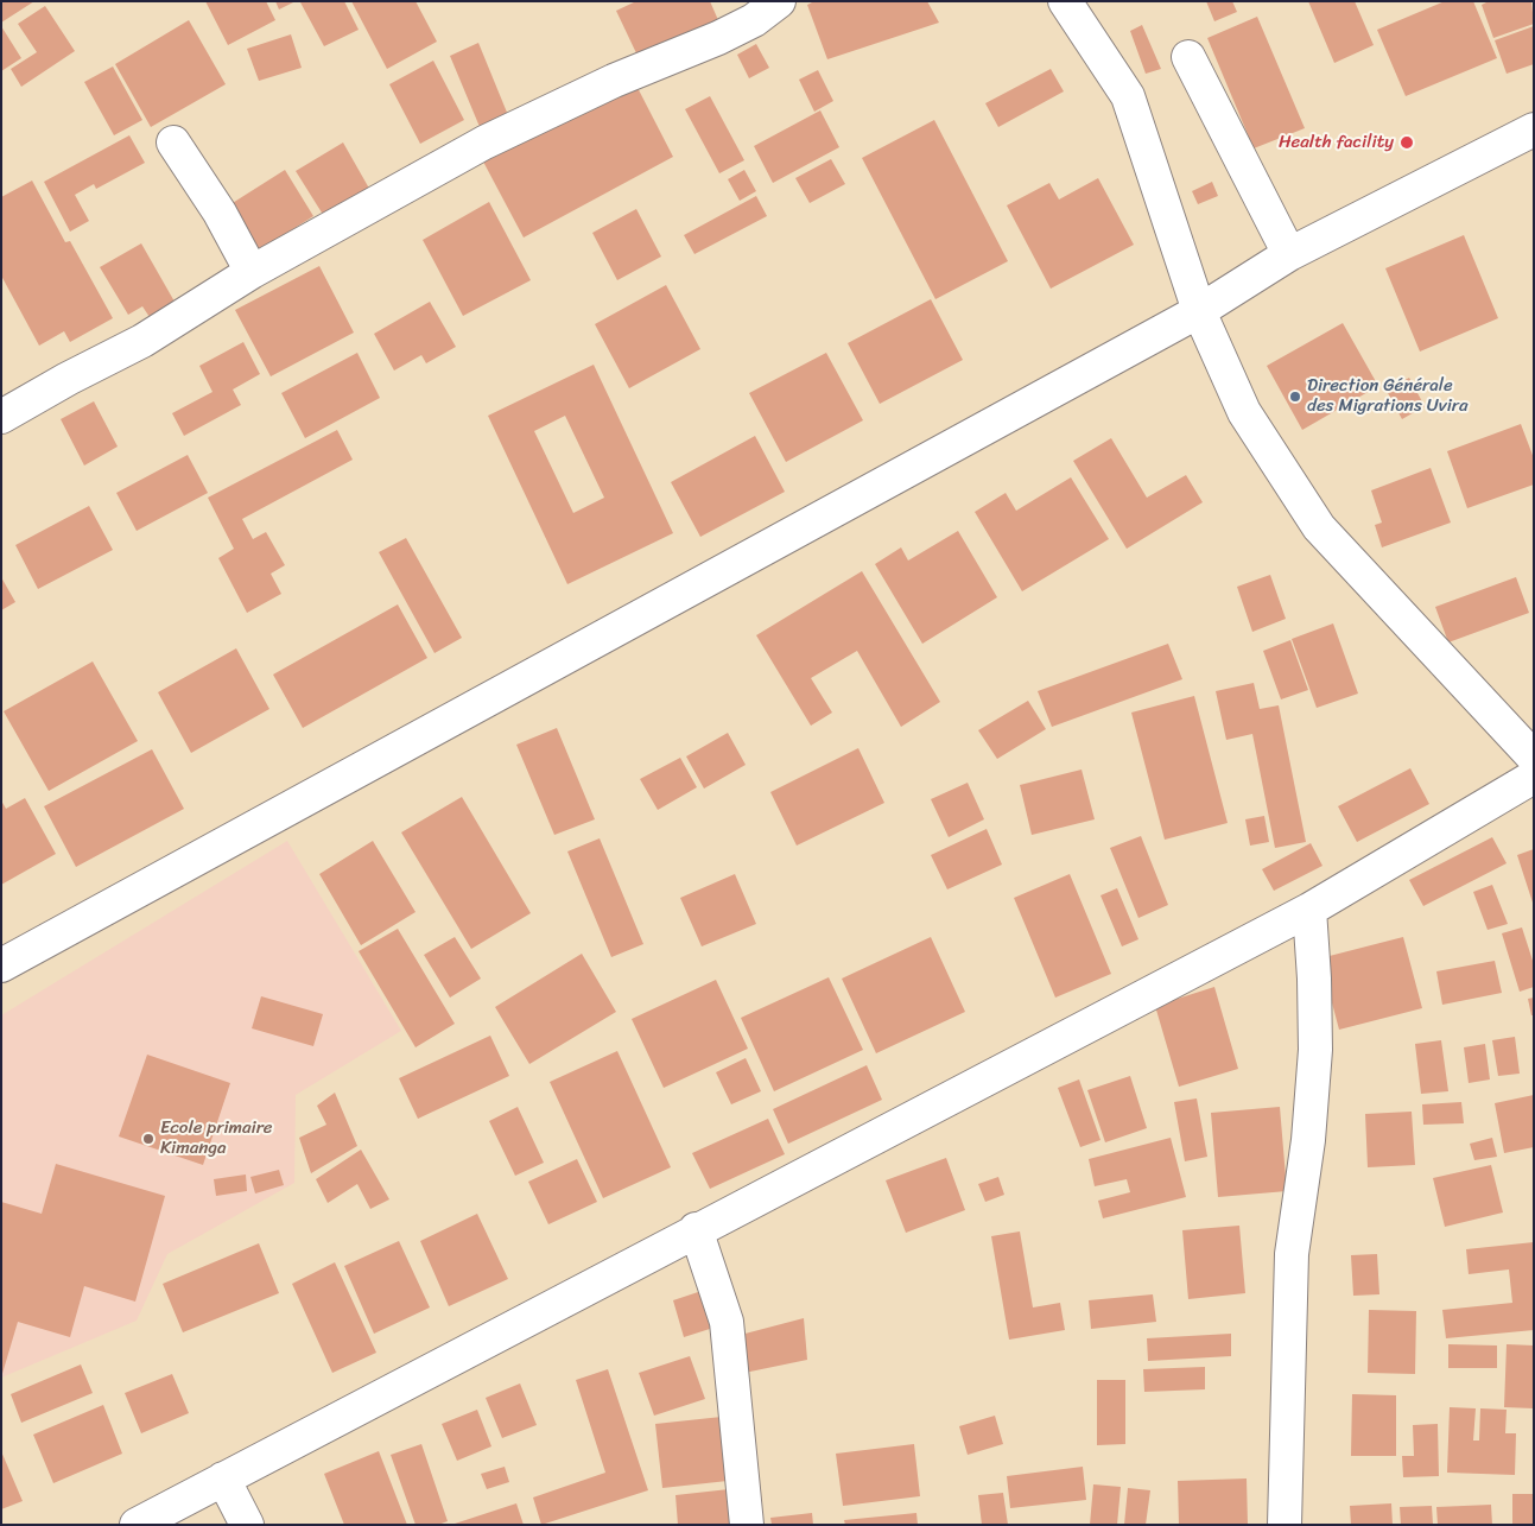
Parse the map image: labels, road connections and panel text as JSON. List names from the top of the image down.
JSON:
{
  "places": ["Health facility", "Direction Générale des Migrations Uvira", "Ecole primaire Kimanga"]
}
